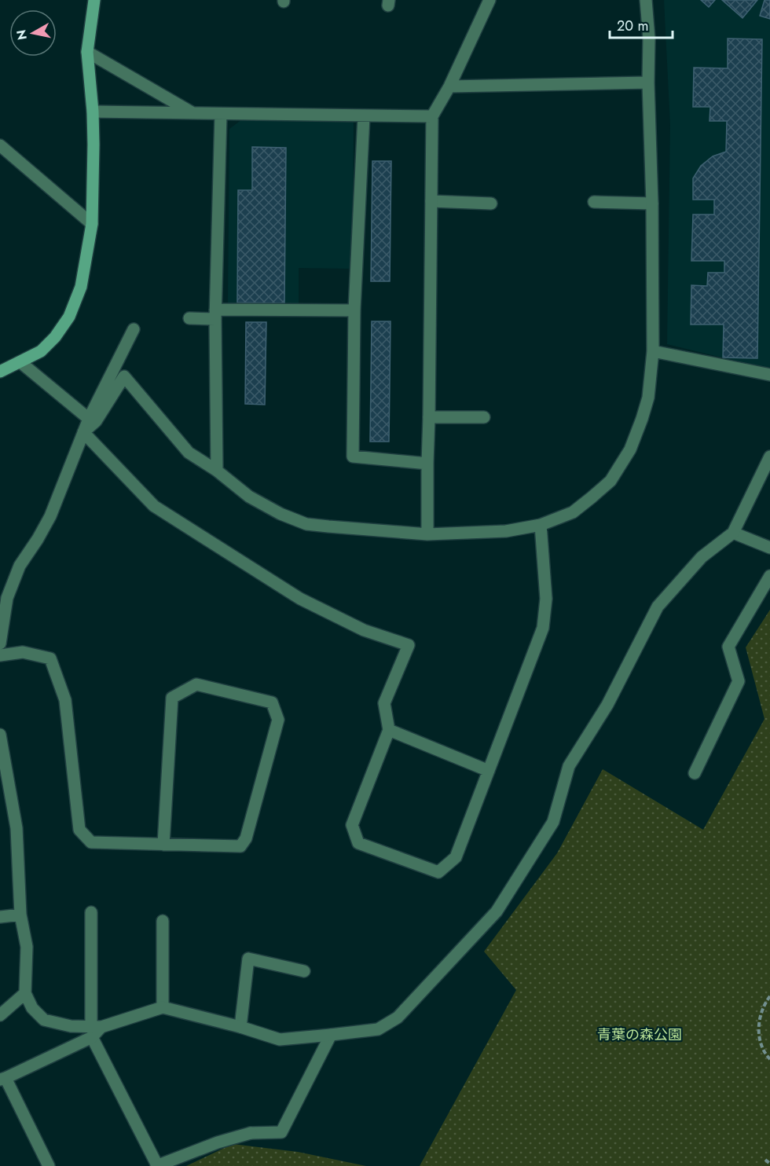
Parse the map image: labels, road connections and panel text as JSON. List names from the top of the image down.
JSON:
{
  "parks": ["青葉の森公園"],
  "scale_bar": "20 m",
  "north": "left"
}
